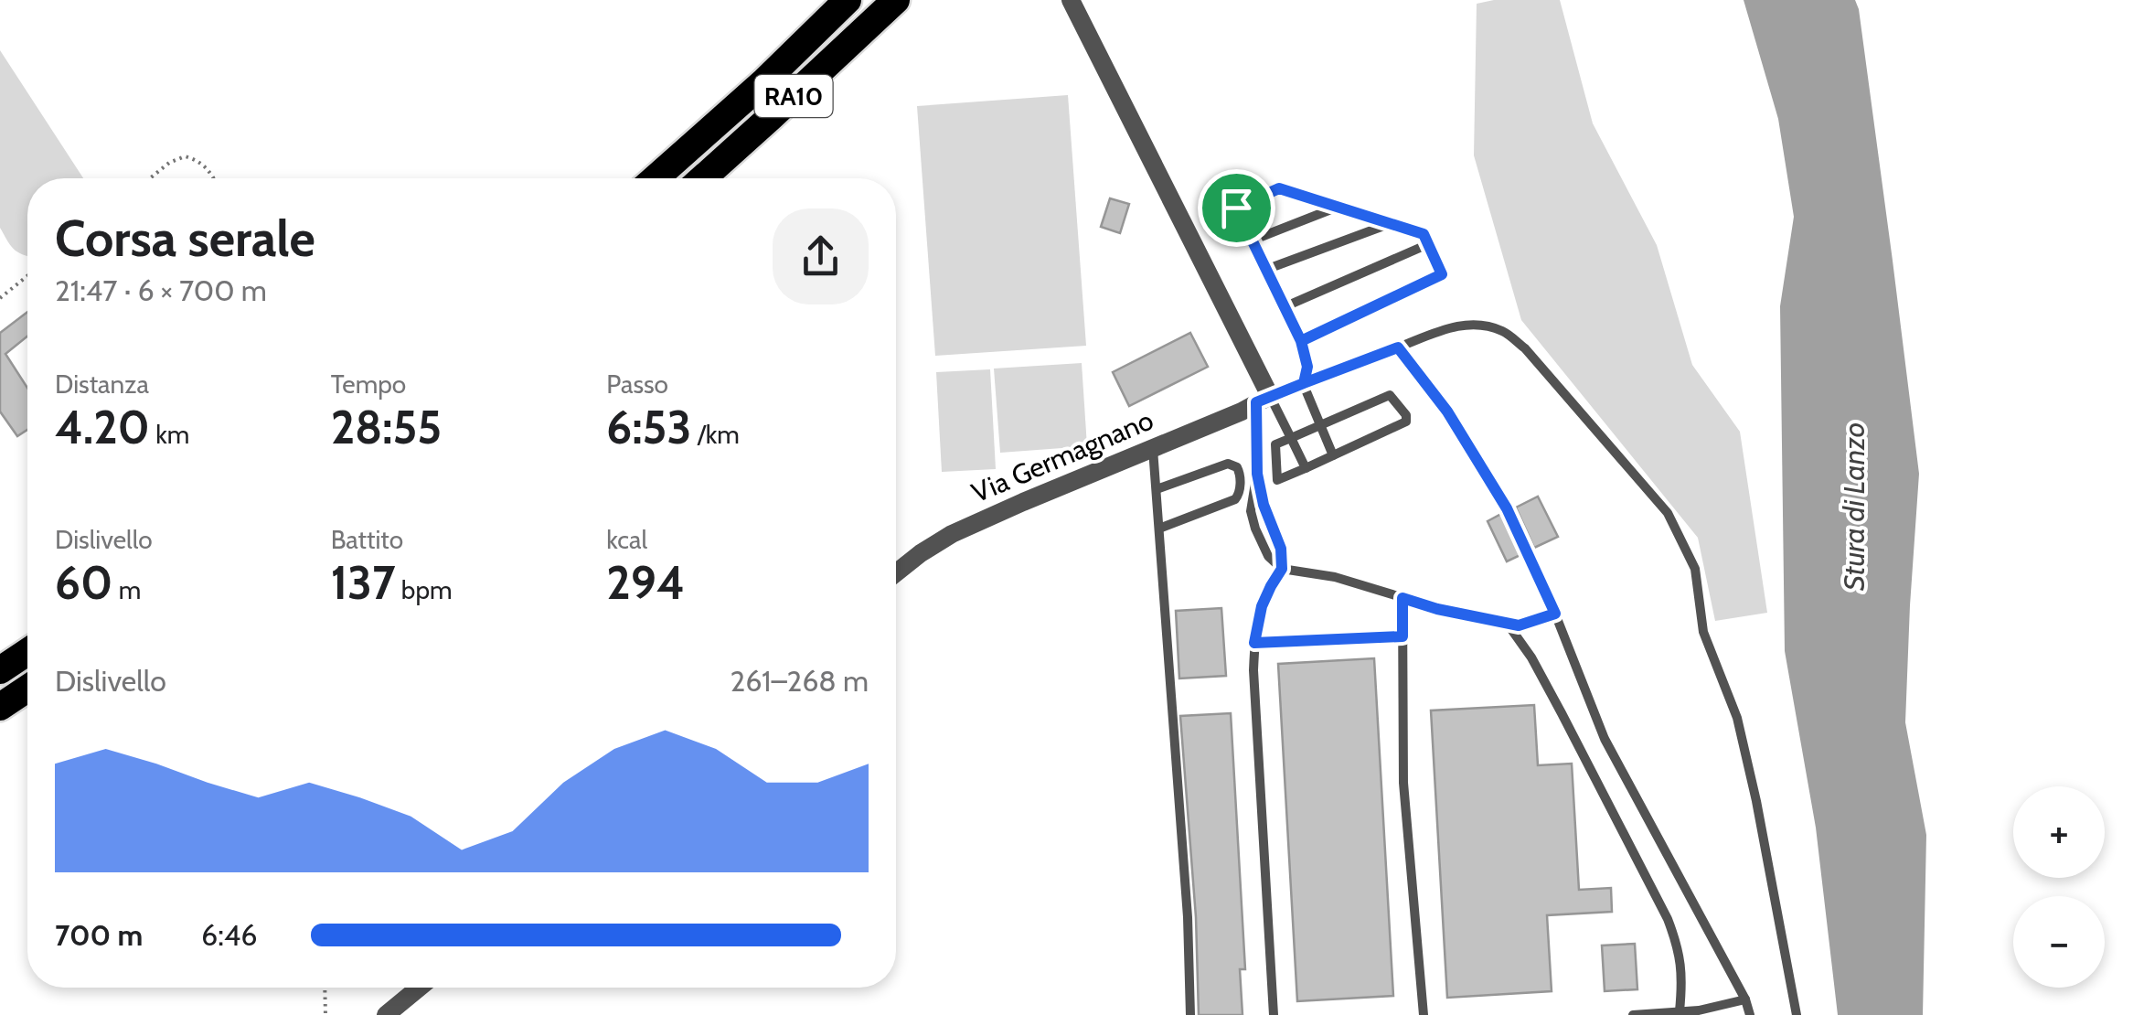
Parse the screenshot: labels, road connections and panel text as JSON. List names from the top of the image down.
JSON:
{
  "streets": {
    "highway": ["RA10"],
    "street": ["Via Germagnano"]
  },
  "water": ["Stura di Lanzo"],
  "page": {
    "heading": ["Corsa serale", "21:47 · 6 × 700 m"],
    "stats": [
      ["Distanza", "4.20 km"],
      ["Tempo", "28:55"],
      ["Passo", "6:53 /km"],
      ["Dislivello", "60 m"],
      ["Battito", "137 bpm"],
      ["kcal", "294"]
    ],
    "chart": ["Dislivello", "261–268 m"],
    "map_buttons": ["+", "−"],
    "list": [
      {
        "name": "700 m",
        "note": "6:46"
      }
    ]
  }
}
